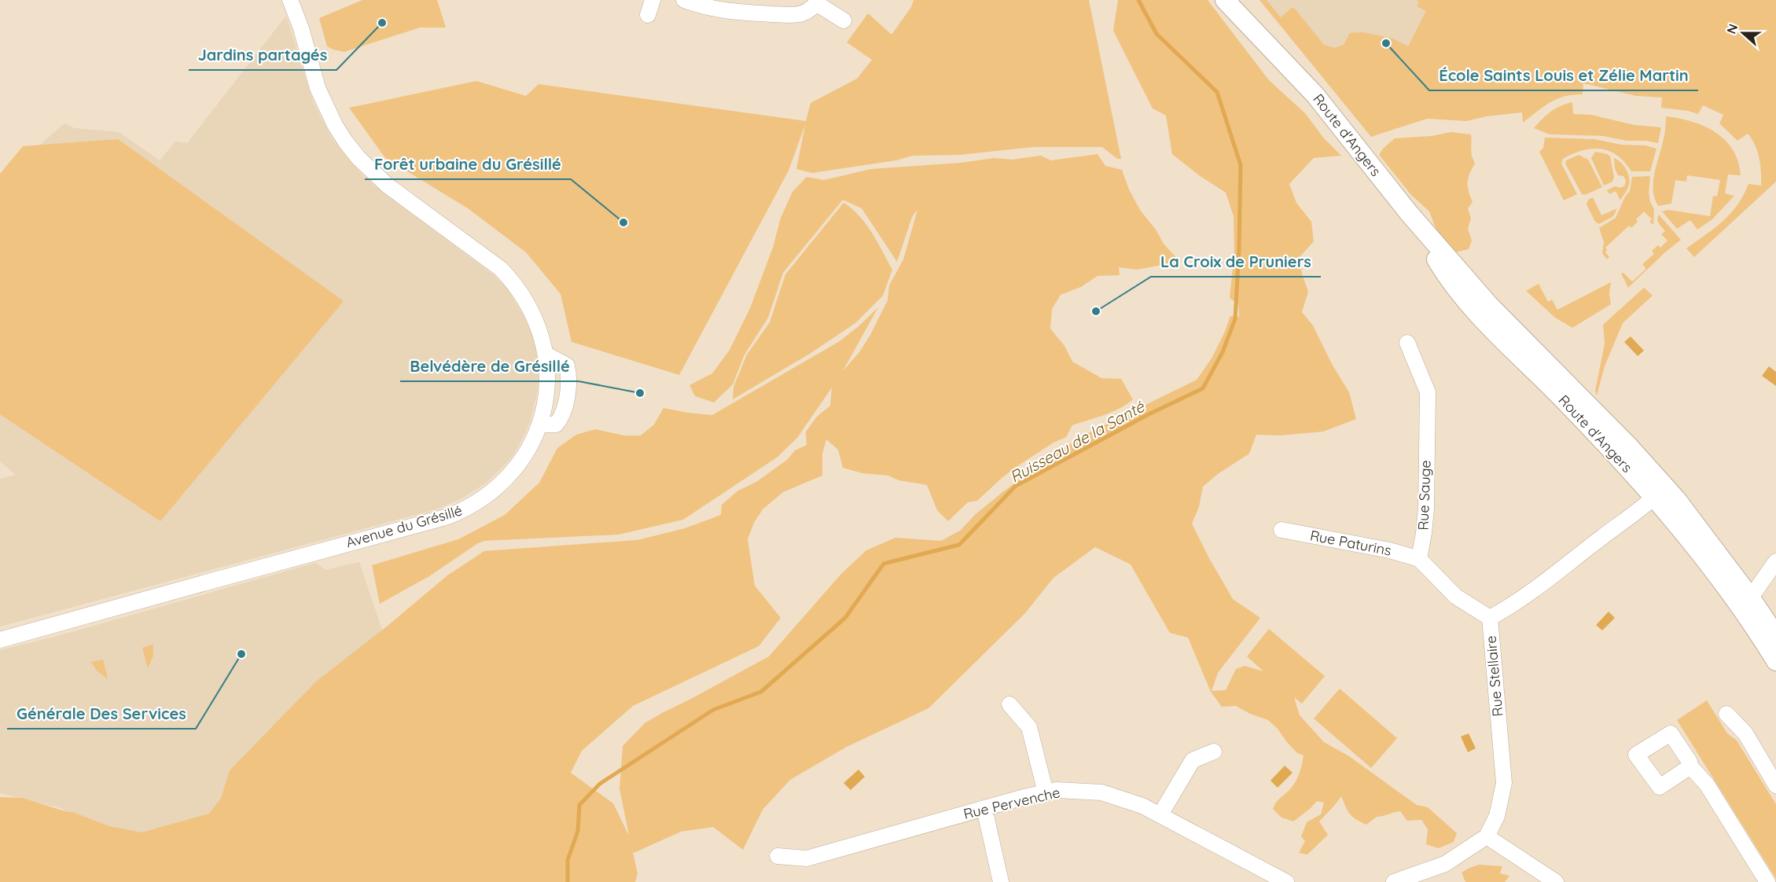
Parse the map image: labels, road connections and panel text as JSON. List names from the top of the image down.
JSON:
{
  "streets": {
    "street": [
      "Route d'Angers",
      "Rue Sauge",
      "Avenue du Grésillé",
      "Rue Paturins",
      "Rue Stellaire",
      "Rue Pervenche"
    ]
  },
  "crossings": [
    ["Route d'Angers", "Rue Stellaire"],
    ["Rue Sauge", "Rue Paturins"]
  ],
  "water": ["Ruisseau de la Santé"],
  "places": [
    "Jardins partagés",
    "École Saints Louis et Zélie Martin",
    "Forêt urbaine du Grésillé",
    "La Croix de Pruniers",
    "Belvédère de Grésillé",
    "Générale Des Services"
  ],
  "north": "left"
}
